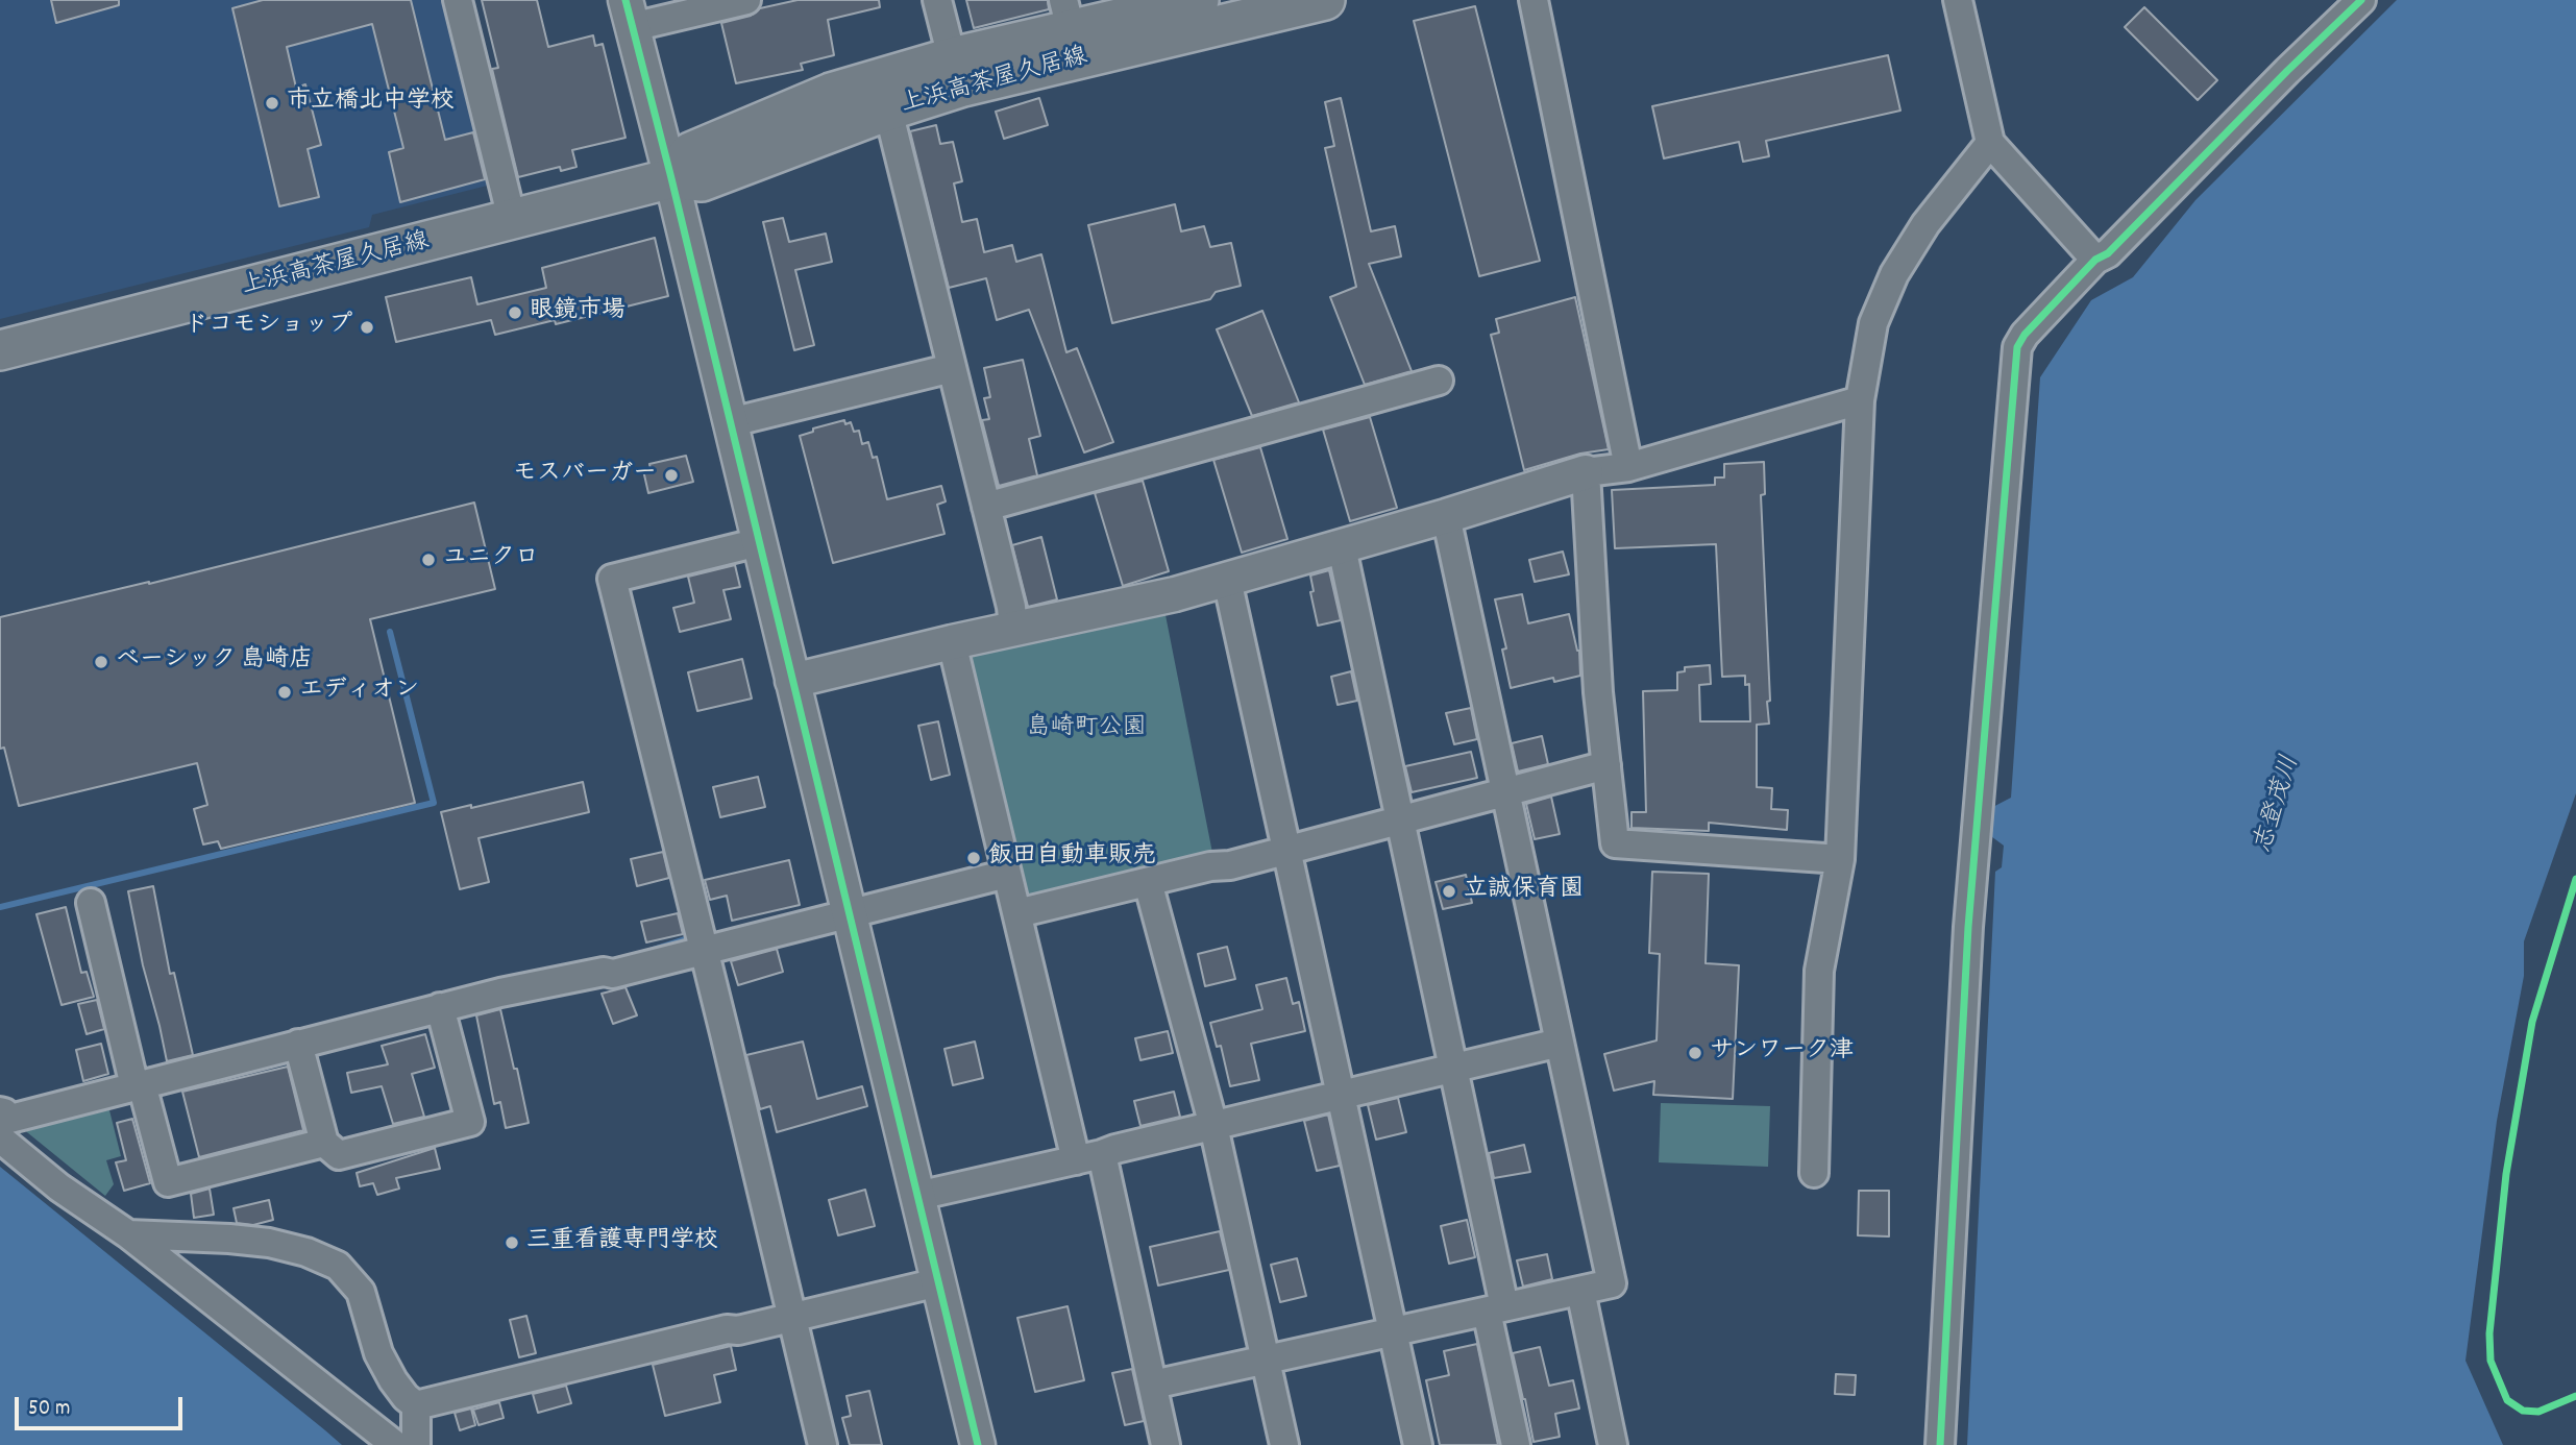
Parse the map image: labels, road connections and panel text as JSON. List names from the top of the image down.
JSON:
{
  "streets": {
    "main road": ["上浜高茶屋久居線"]
  },
  "water": ["志登茂川"],
  "parks": ["島崎町公園"],
  "places": [
    "市立橋北中学校",
    "眼鏡市場",
    "ドコモショップ",
    "モスバーガー",
    "ユニクロ",
    "ベーシック 島崎店",
    "エディオン",
    "飯田自動車販売",
    "立誠保育園",
    "サンワーク津",
    "三重看護専門学校"
  ],
  "scale_bar": "50 m"
}
